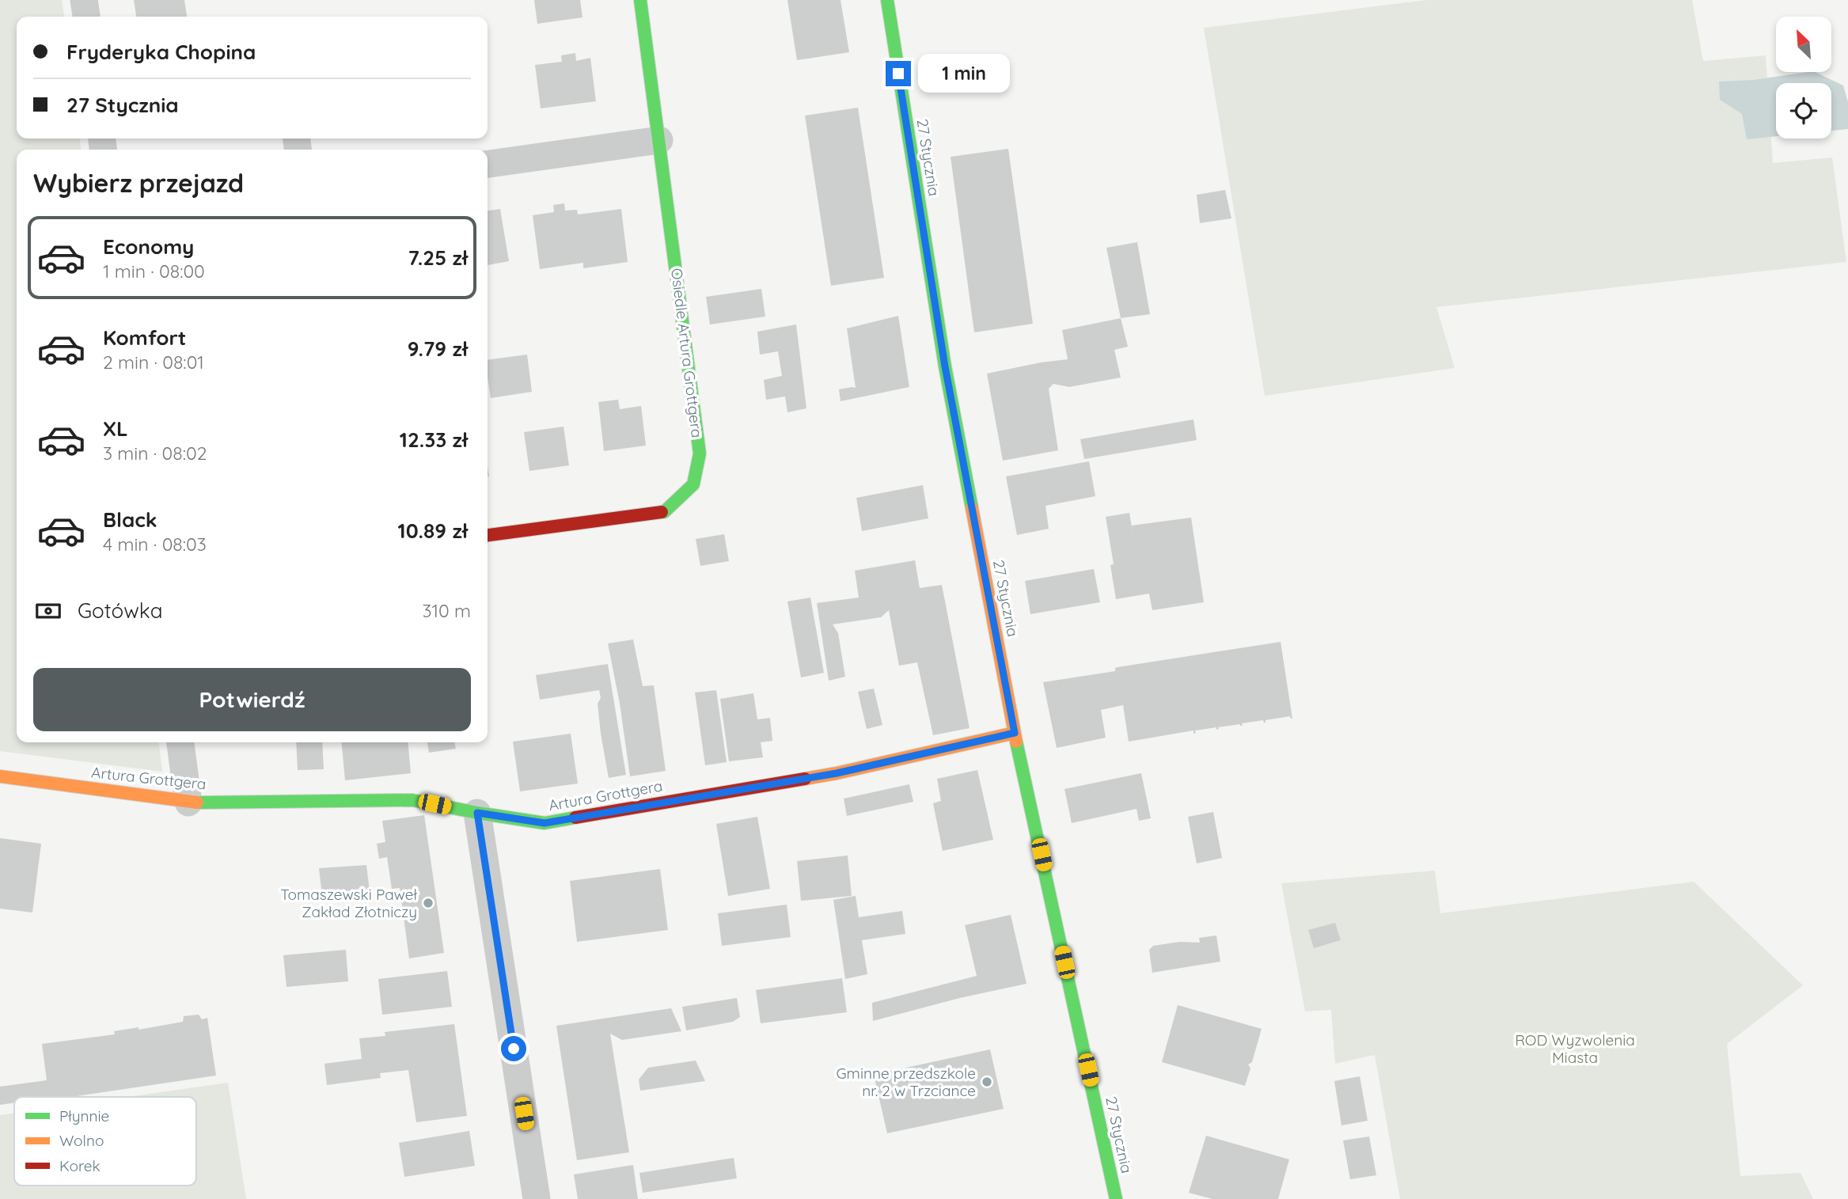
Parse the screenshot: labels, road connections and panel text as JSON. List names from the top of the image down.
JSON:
{
  "streets": {
    "street": ["27 Stycznia", "Osiedle Artura Grottgera", "Artura Grottgera"]
  },
  "crossings": [
    ["27 Stycznia", "Artura Grottgera"]
  ],
  "parks": ["ROD Wyzwolenia Miasta"],
  "places": ["Tomaszewski Paweł Zakład Złotniczy", "Gminne przedszkole nr. 2 w Trzciance"],
  "legend": ["Płynnie", "Wolno", "Korek"],
  "north": "top left",
  "page": {
    "banner": ["Fryderyka Chopina", "27 Stycznia"],
    "bubble": "1 min",
    "heading": "Wybierz przejazd",
    "list": [
      {
        "name": "Economy",
        "note": "1 min · 08:00",
        "value": "7.25 zł"
      },
      {
        "name": "Komfort",
        "note": "2 min · 08:01",
        "value": "9.79 zł"
      },
      {
        "name": "XL",
        "note": "3 min · 08:02",
        "value": "12.33 zł"
      },
      {
        "name": "Black",
        "note": "4 min · 08:03",
        "value": "10.89 zł"
      }
    ],
    "pay": ["Gotówka", "310 m"],
    "buttons": "Potwierdź"
  }
}
